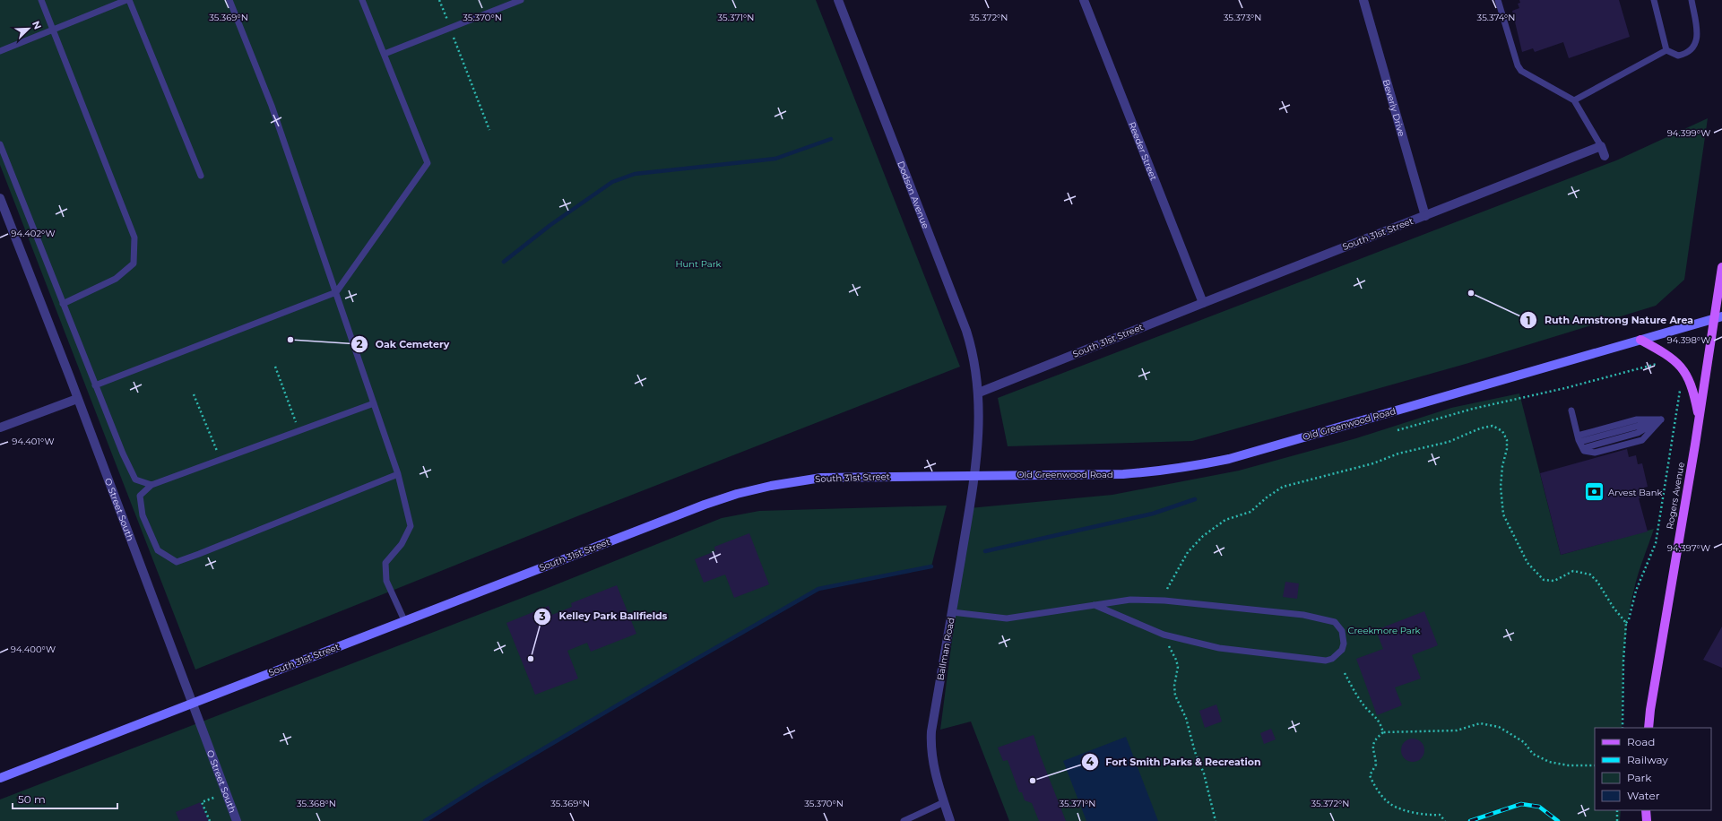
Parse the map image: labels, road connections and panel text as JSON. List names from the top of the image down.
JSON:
{
  "streets": {
    "main road": ["South 31st Street", "Old Greenwood Road", "Rogers Avenue"],
    "street": [
      "Beverly Drive",
      "Reeder Street",
      "Dodson Avenue",
      "O Street South",
      "Ballman Road"
    ]
  },
  "crossings": [
    ["Beverly Drive", "South 31st Street"],
    ["Reeder Street", "South 31st Street"],
    ["Dodson Avenue", "South 31st Street"],
    ["South 31st Street", "Old Greenwood Road"],
    ["South 31st Street", "O Street South"],
    ["South 31st Street", "Ballman Road"],
    ["Old Greenwood Road", "Rogers Avenue"],
    ["Old Greenwood Road", "Ballman Road"]
  ],
  "parks": ["Hunt Park", "Creekmore Park"],
  "places": {
    "other": [
      "Ruth Armstrong Nature Area",
      "Oak Cemetery",
      "Kelley Park Ballfields",
      "Fort Smith Parks & Recreation"
    ],
    "bank": ["Arvest Bank"]
  },
  "legend": [
    "Road",
    "Railway",
    "Park",
    "Water"
  ],
  "scale_bar": "50 m",
  "north": "top right",
  "coordinates": [
    "35.369°N",
    "35.370°N",
    "35.371°N",
    "35.372°N",
    "35.373°N",
    "35.374°N",
    "94.399°W",
    "94.402°W",
    "94.398°W",
    "94.401°W",
    "94.397°W",
    "94.400°W",
    "35.368°N"
  ]
}
